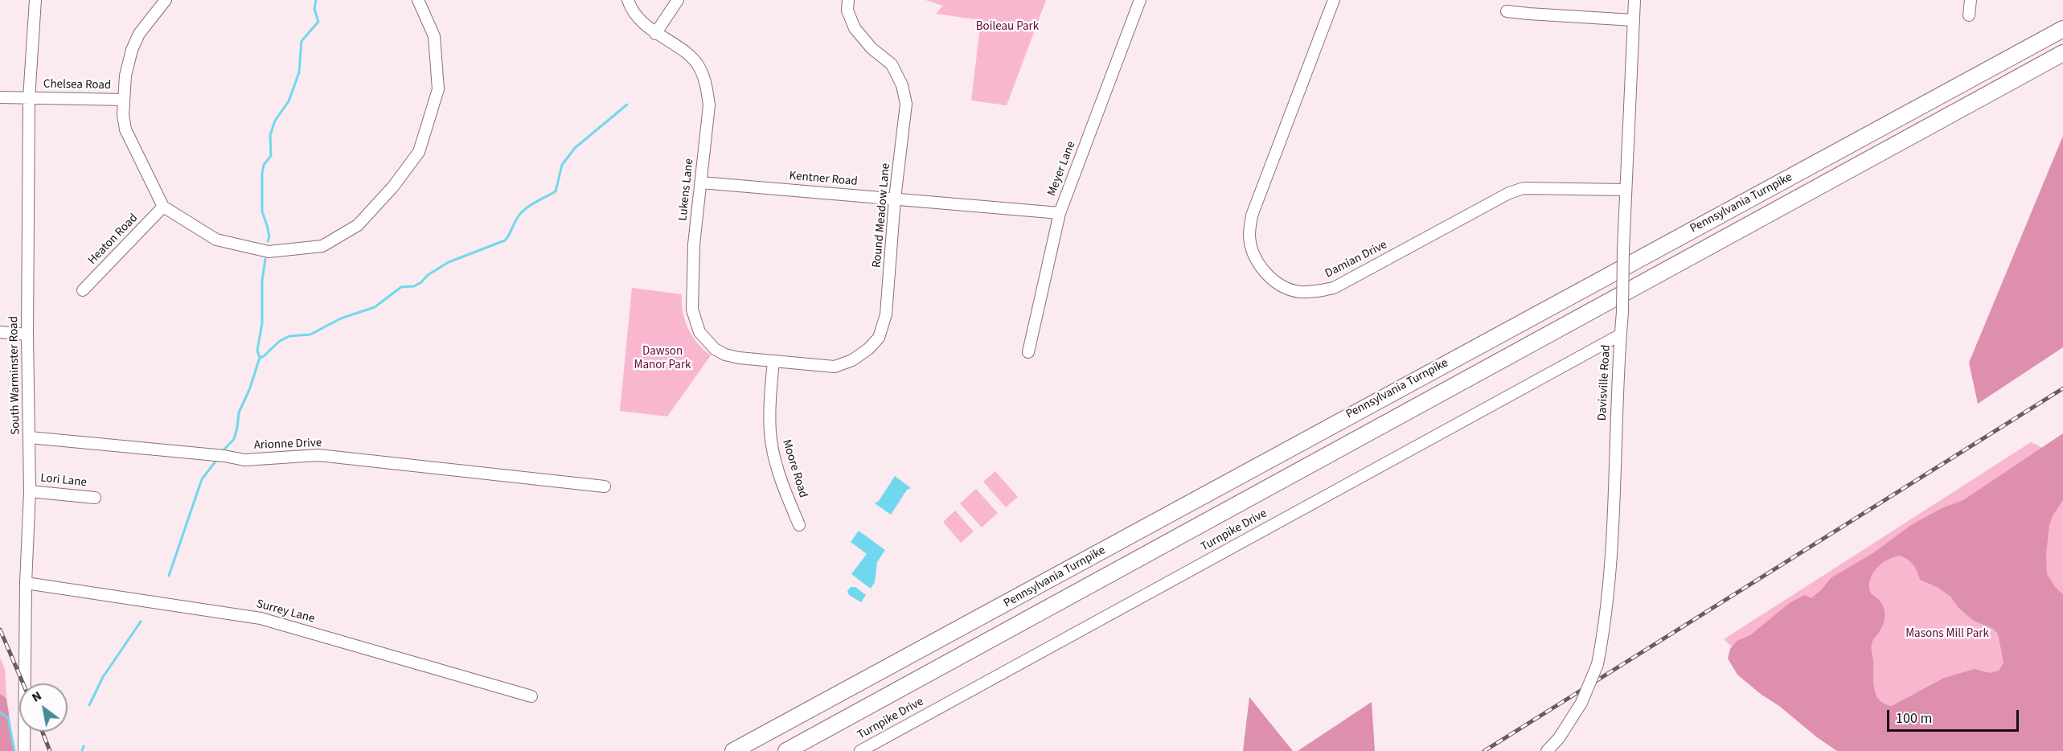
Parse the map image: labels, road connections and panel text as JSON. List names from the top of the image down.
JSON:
{
  "streets": {
    "highway": ["Pennsylvania Turnpike"],
    "street": [
      "Chelsea Road",
      "Meyer Lane",
      "Kentner Road",
      "Lukens Lane",
      "Round Meadow Lane",
      "Heaton Road",
      "Damian Drive",
      "South Warminster Road",
      "Davisville Road",
      "Arionne Drive",
      "Moore Road",
      "Lori Lane",
      "Turnpike Drive",
      "Surrey Lane"
    ]
  },
  "crossings": [
    ["Chelsea Road", "South Warminster Road"],
    ["Meyer Lane", "Kentner Road"],
    ["Kentner Road", "Lukens Lane"],
    ["Kentner Road", "Round Meadow Lane"],
    ["Lukens Lane", "Round Meadow Lane"],
    ["Lukens Lane", "Moore Road"],
    ["Round Meadow Lane", "Moore Road"],
    ["Damian Drive", "Davisville Road"],
    ["South Warminster Road", "Arionne Drive"],
    ["South Warminster Road", "Lori Lane"],
    ["South Warminster Road", "Surrey Lane"],
    ["Davisville Road", "Turnpike Drive"]
  ],
  "parks": ["Boileau Park", "Dawson Manor Park", "Masons Mill Park"],
  "scale_bar": "100 m",
  "north": "top left"
}
